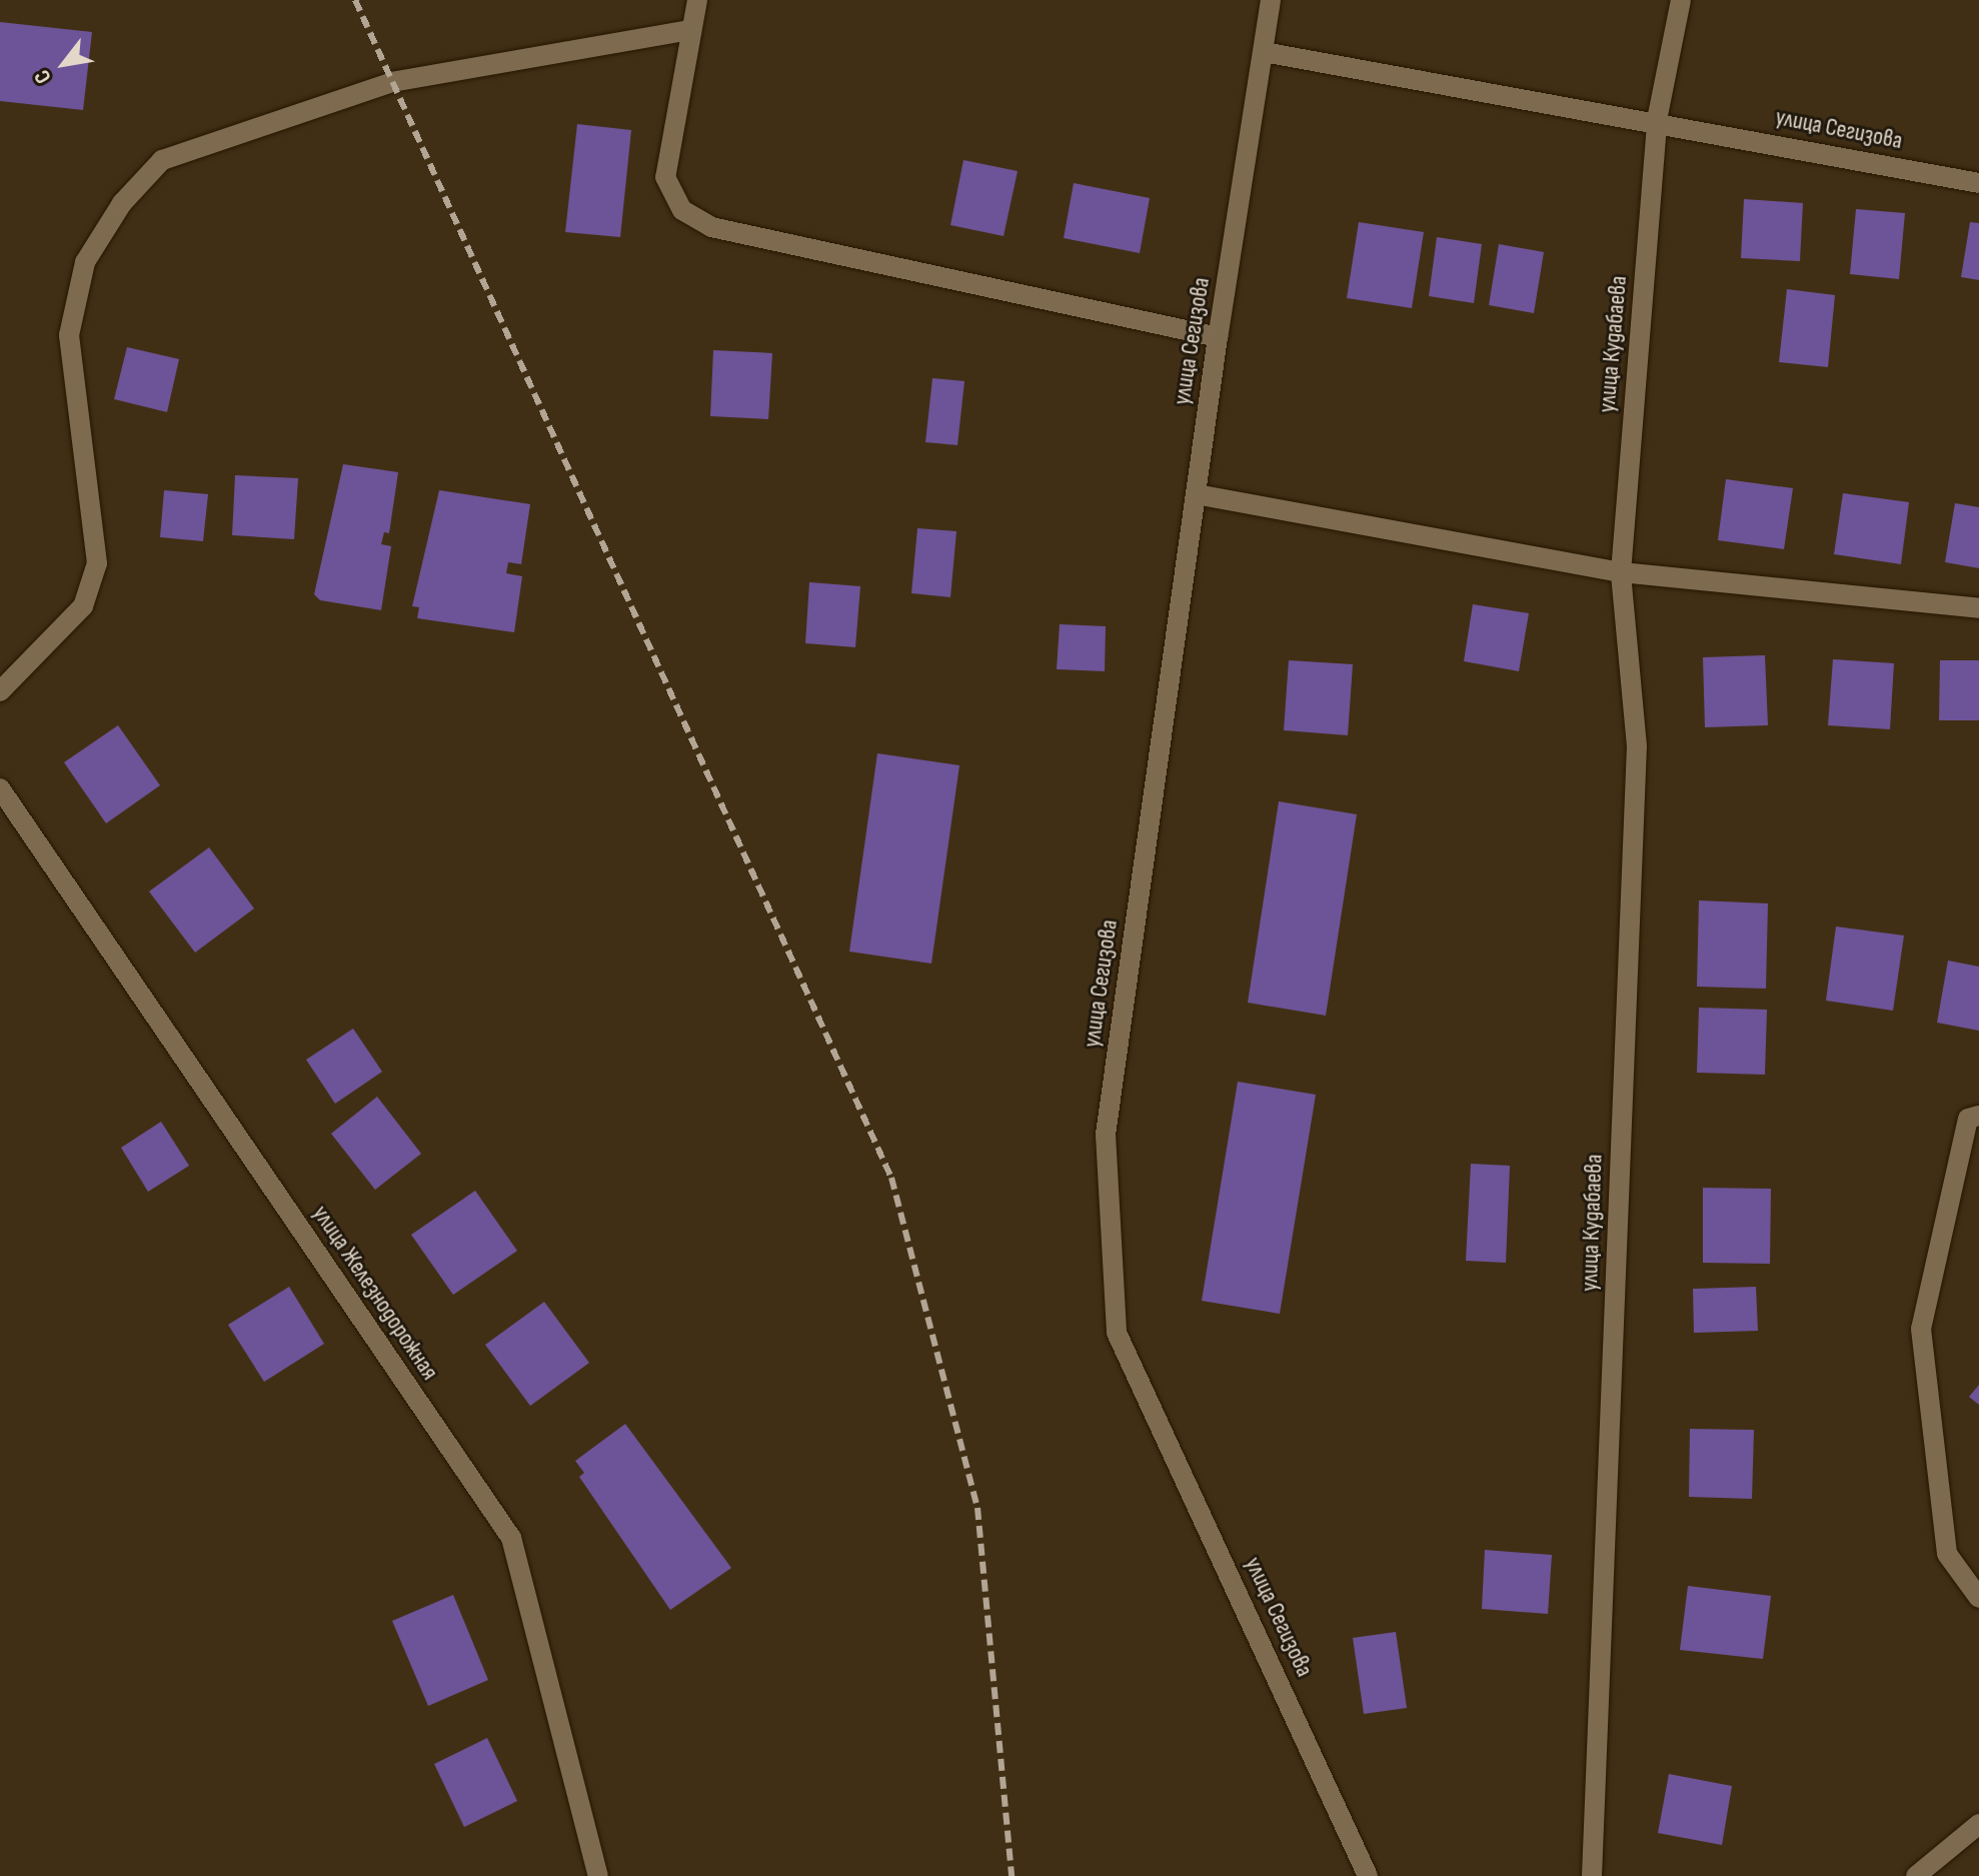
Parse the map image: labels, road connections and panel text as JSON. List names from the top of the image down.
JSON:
{
  "streets": {
    "street": ["улица Сегизова", "улица Кудабаева", "улица Железнодорожная"]
  },
  "crossings": [
    ["улица Сегизова", "улица Кудабаева"]
  ],
  "north": "bottom left"
}
